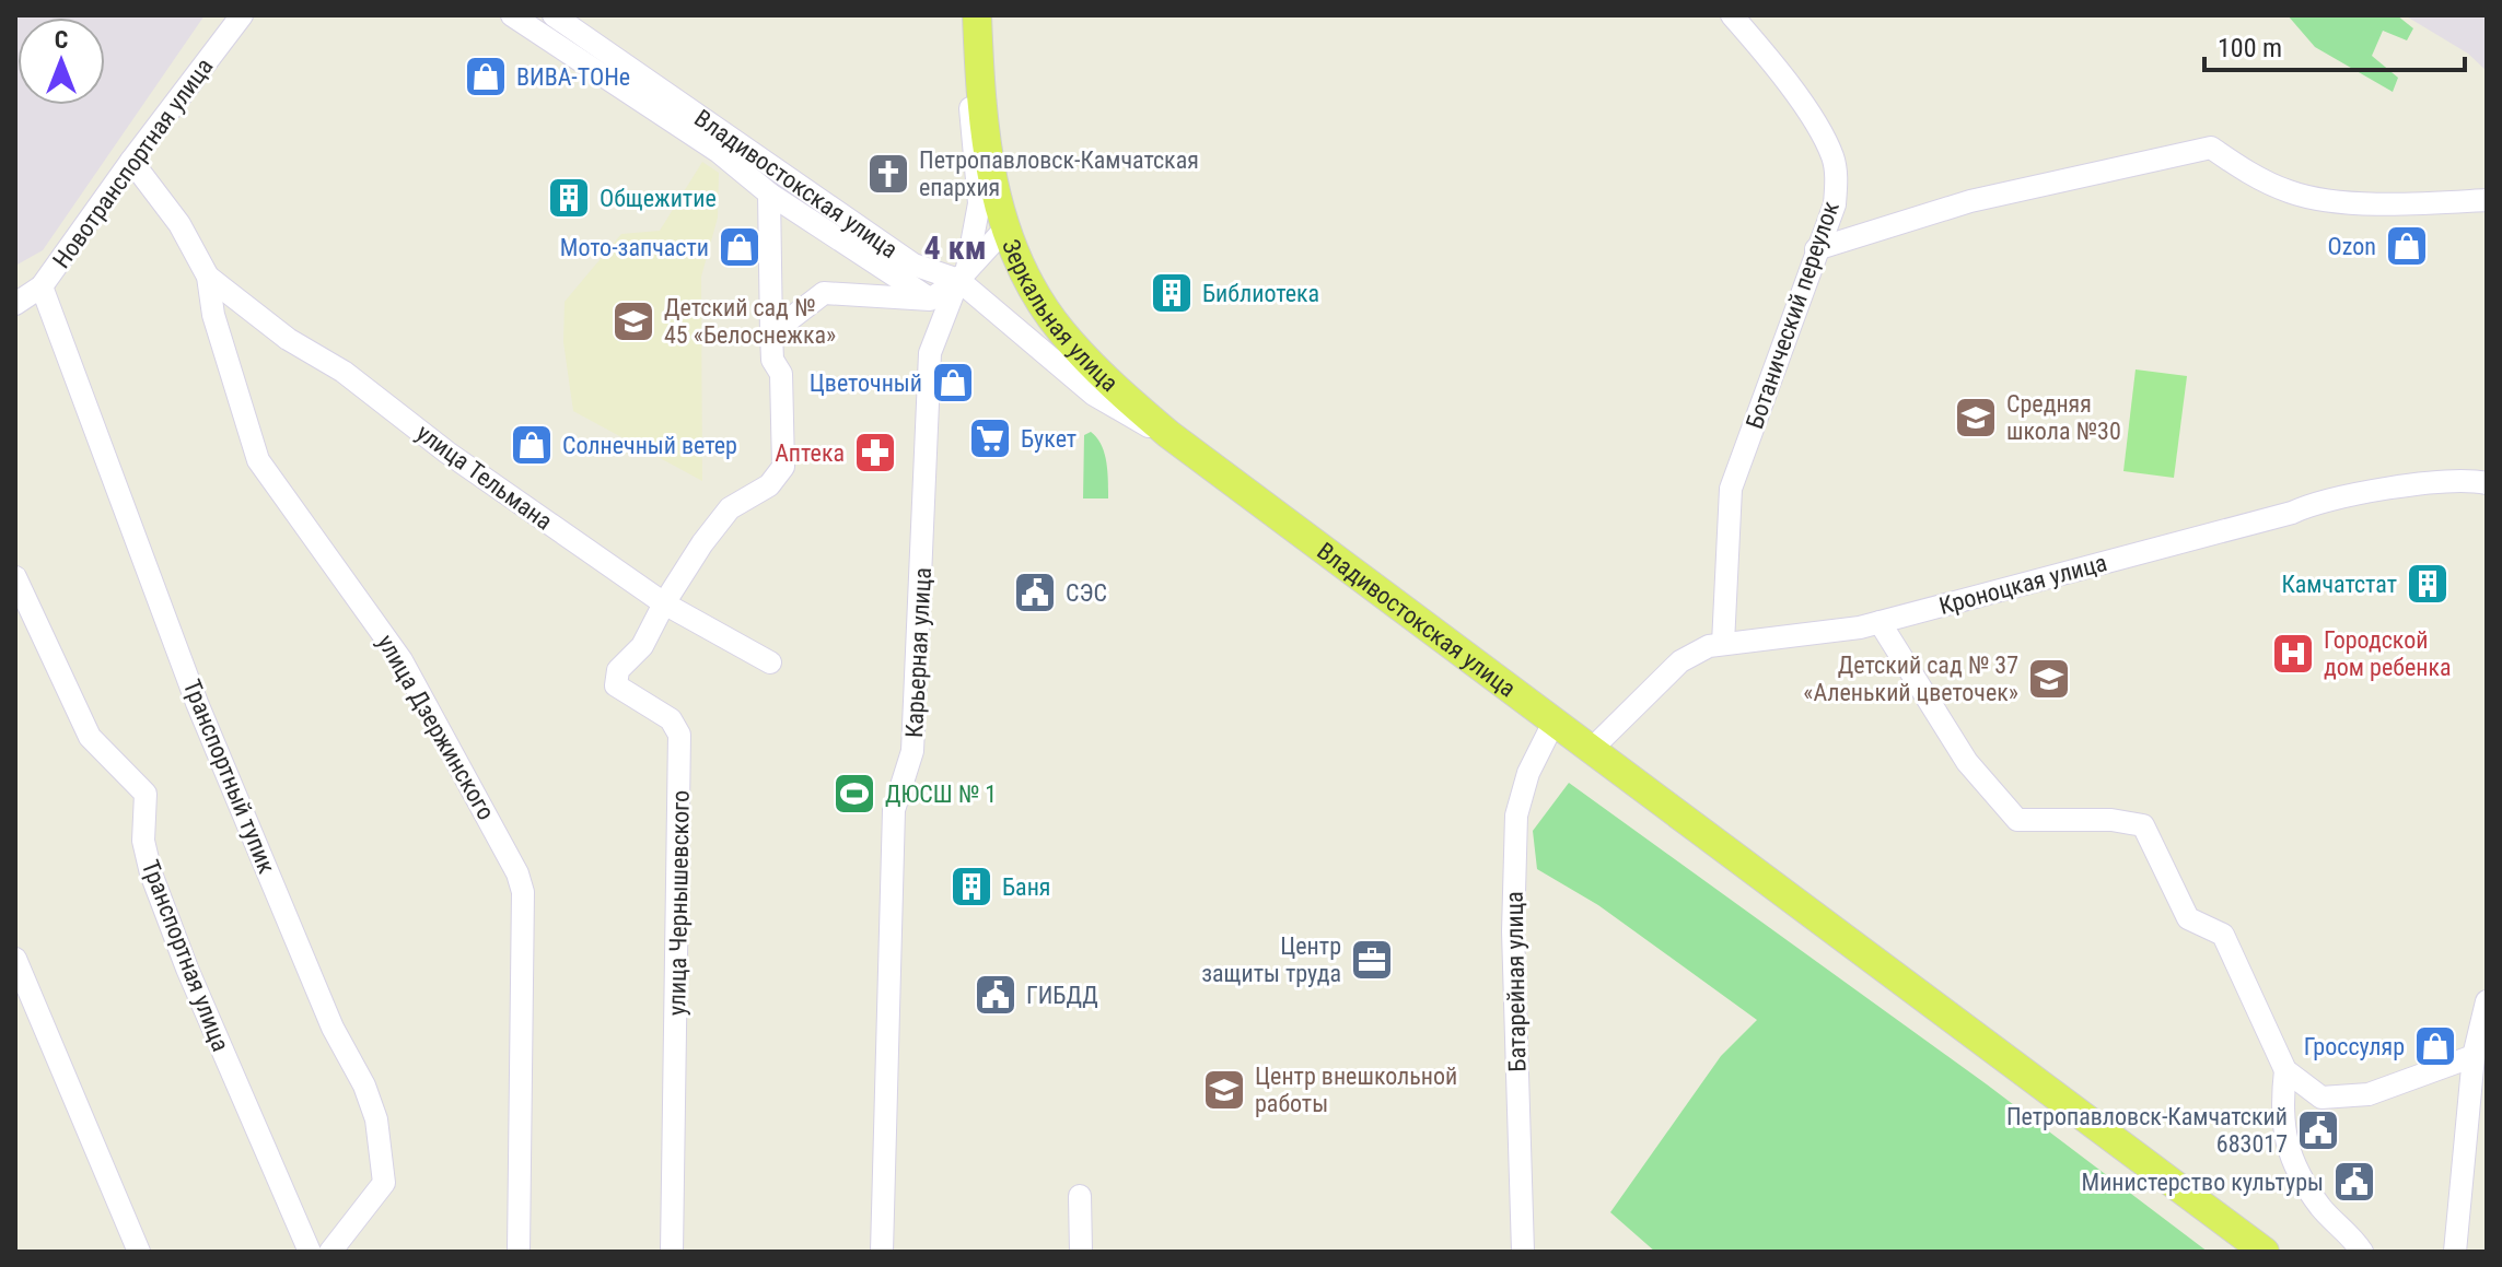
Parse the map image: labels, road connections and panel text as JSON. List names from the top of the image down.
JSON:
{
  "streets": {
    "main road": ["Владивостокская улица", "Зеркальная улица"],
    "street": [
      "Новотранспортная улица",
      "Ботанический переулок",
      "улица Тельмана",
      "Кроноцкая улица",
      "Карьерная улица",
      "улица Дзержинского",
      "Транспортный тупик",
      "улица Чернышевского",
      "Транспортная улица",
      "Батарейная улица"
    ]
  },
  "crossings": [
    ["Новотранспортная улица", "улица Дзержинского"],
    ["Новотранспортная улица", "Транспортный тупик"],
    ["Владивостокская улица", "Зеркальная улица"],
    ["Владивостокская улица", "Кроноцкая улица"],
    ["Владивостокская улица", "Карьерная улица"],
    ["Владивостокская улица", "Батарейная улица"],
    ["Зеркальная улица", "Карьерная улица"],
    ["Ботанический переулок", "Кроноцкая улица"],
    ["улица Тельмана", "улица Дзержинского"],
    ["улица Тельмана", "улица Чернышевского"]
  ],
  "districts": ["4 км"],
  "places": {
    "shop": [
      "ВИВА-ТОНе",
      "Ozon",
      "Мото-запчасти",
      "Цветочный",
      "Солнечный ветер",
      "Гроссуляр"
    ],
    "church": ["Петропавловск-Камчатская епархия"],
    "building": [
      "Общежитие",
      "Библиотека",
      "Камчатстат",
      "Баня"
    ],
    "school or university": [
      "Детский сад № 45 «Белоснежка»",
      "Средняя школа №30",
      "Детский сад № 37 «Аленький цветочек»",
      "Центр внешкольной работы"
    ],
    "supermarket": ["Букет"],
    "pharmacy": ["Аптека"],
    "public building": [
      "СЭС",
      "ГИБДД",
      "Петропавловск-Камчатский 683017",
      "Министерство культуры"
    ],
    "hospital": ["Городской дом ребенка"],
    "sports": ["ДЮСШ № 1"],
    "office": ["Центр защиты труда"]
  },
  "scale_bar": "100 m",
  "north": "top"
}
